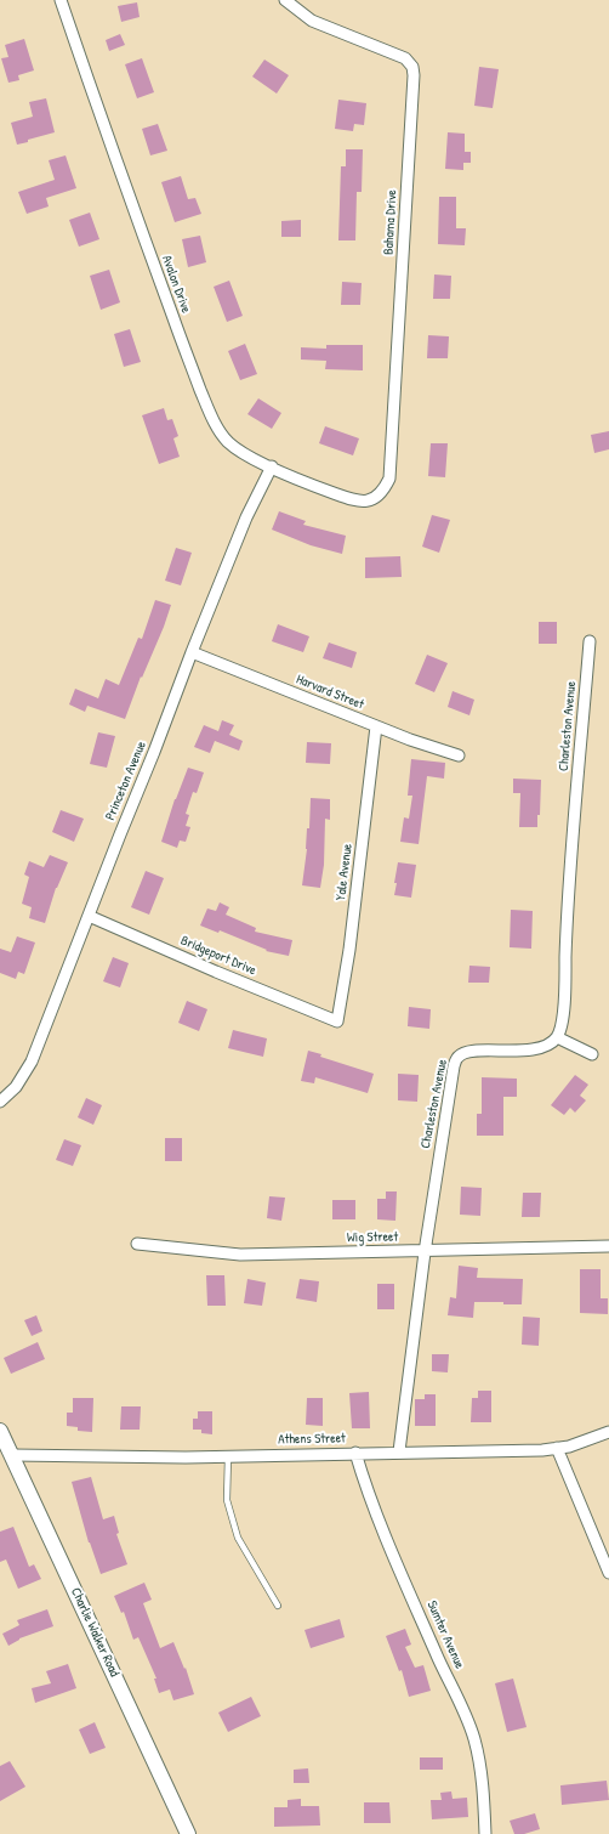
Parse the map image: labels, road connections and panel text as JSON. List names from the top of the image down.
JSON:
{
  "streets": {
    "street": [
      "Bahama Drive",
      "Avalon Drive",
      "Harvard Street",
      "Charleston Avenue",
      "Princeton Avenue",
      "Yale Avenue",
      "Bridgeport Drive",
      "Wig Street",
      "Athens Street",
      "Charlie Walker Road",
      "Sumter Avenue"
    ]
  },
  "crossings": [
    ["Bahama Drive", "Avalon Drive"],
    ["Avalon Drive", "Princeton Avenue"],
    ["Harvard Street", "Princeton Avenue"],
    ["Harvard Street", "Yale Avenue"],
    ["Charleston Avenue", "Wig Street"],
    ["Charleston Avenue", "Athens Street"],
    ["Princeton Avenue", "Bridgeport Drive"],
    ["Yale Avenue", "Bridgeport Drive"],
    ["Athens Street", "Charlie Walker Road"],
    ["Athens Street", "Sumter Avenue"]
  ]
}
